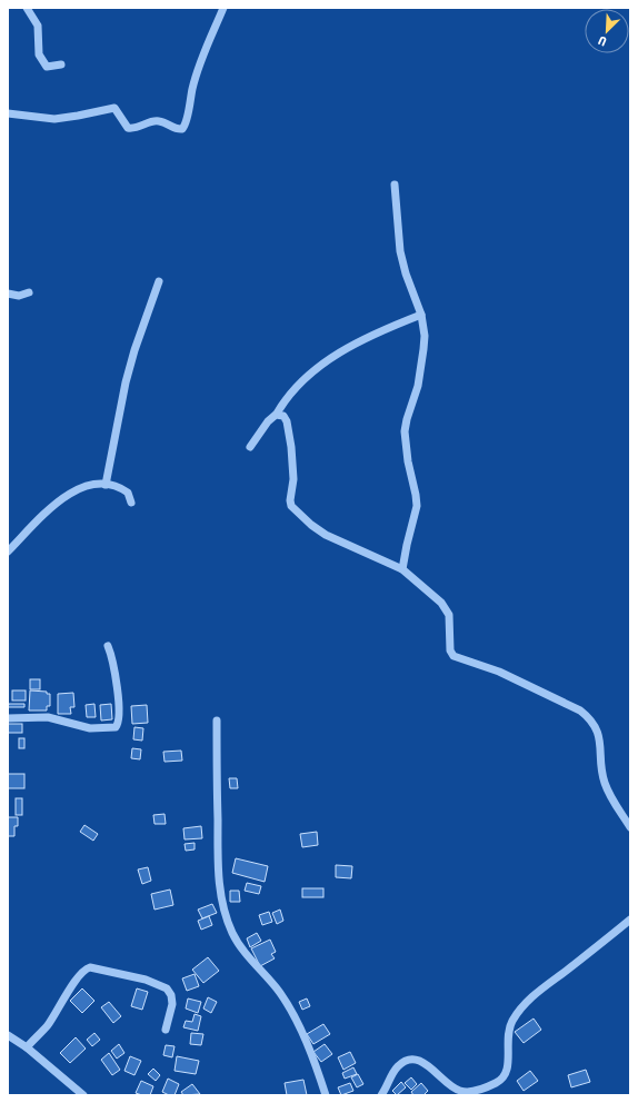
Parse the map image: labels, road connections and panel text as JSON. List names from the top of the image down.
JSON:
{
  "north": "bottom left"
}
